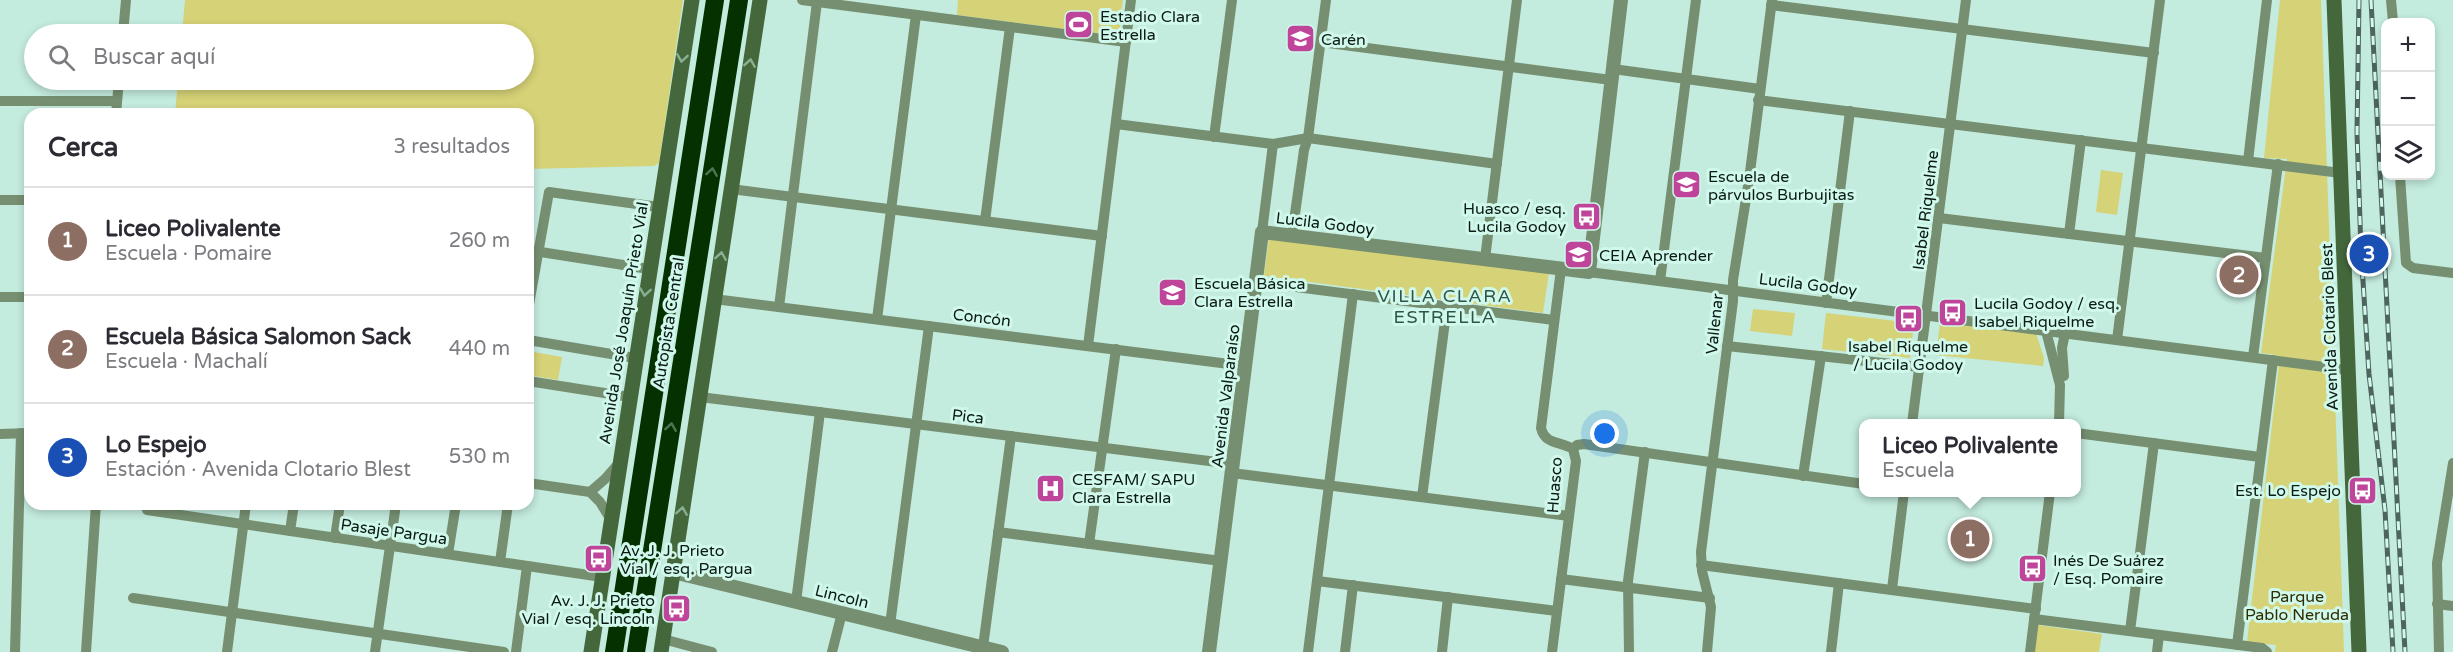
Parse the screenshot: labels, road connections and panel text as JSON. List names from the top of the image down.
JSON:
{
  "streets": {
    "highway": ["Autopista Central"],
    "main road": ["Avenida José Joaquín Prieto Vial", "Avenida Clotario Blest"],
    "street": [
      "Isabel Riquelme",
      "Lucila Godoy",
      "Concón",
      "Vallenar",
      "Avenida Valparaíso",
      "Pica",
      "Huasco",
      "Pasaje Pargua",
      "Lincoln"
    ]
  },
  "crossings": [
    ["Isabel Riquelme", "Lucila Godoy"],
    ["Lucila Godoy", "Vallenar"],
    ["Lucila Godoy", "Avenida Clotario Blest"],
    ["Lucila Godoy", "Avenida Valparaíso"],
    ["Lucila Godoy", "Huasco"],
    ["Concón", "Avenida Valparaíso"],
    ["Avenida José Joaquín Prieto Vial", "Pasaje Pargua"],
    ["Avenida Valparaíso", "Pica"],
    ["Pica", "Huasco"]
  ],
  "districts": ["VILLA CLARA ESTRELLA"],
  "parks": ["Parque Pablo Neruda"],
  "places": {
    "sports": ["Estadio Clara Estrella"],
    "school or university": [
      "Carén",
      "Escuela de párvulos Burbujitas",
      "CEIA Aprender",
      "Escuela Básica Clara Estrella"
    ],
    "bus stop": [
      "Huasco / esq. Lucila Godoy",
      "Lucila Godoy / esq. Isabel Riquelme",
      "Isabel Riquelme / Lucila Godoy",
      "Est. Lo Espejo",
      "Av. J. J. Prieto Vial / esq. Pargua",
      "Inés De Suárez / Esq. Pomaire",
      "Av. J. J. Prieto Vial / esq. Lincoln"
    ],
    "hospital": ["CESFAM/ SAPU Clara Estrella"]
  },
  "page": {
    "map_buttons": ["+", "−"],
    "search": "Buscar aquí",
    "heading": ["Cerca", "3 resultados"],
    "list": [
      {
        "mark": "1",
        "name": "Liceo Polivalente",
        "note": "Escuela · Pomaire",
        "value": "260 m"
      },
      {
        "mark": "2",
        "name": "Escuela Básica Salomon Sack",
        "note": "Escuela · Machalí",
        "value": "440 m"
      },
      {
        "mark": "3",
        "name": "Lo Espejo",
        "note": "Estación · Avenida Clotario Blest",
        "value": "530 m"
      }
    ],
    "pins": ["3", "2", "1"],
    "popup": ["Liceo Polivalente", "Escuela"]
  }
}
